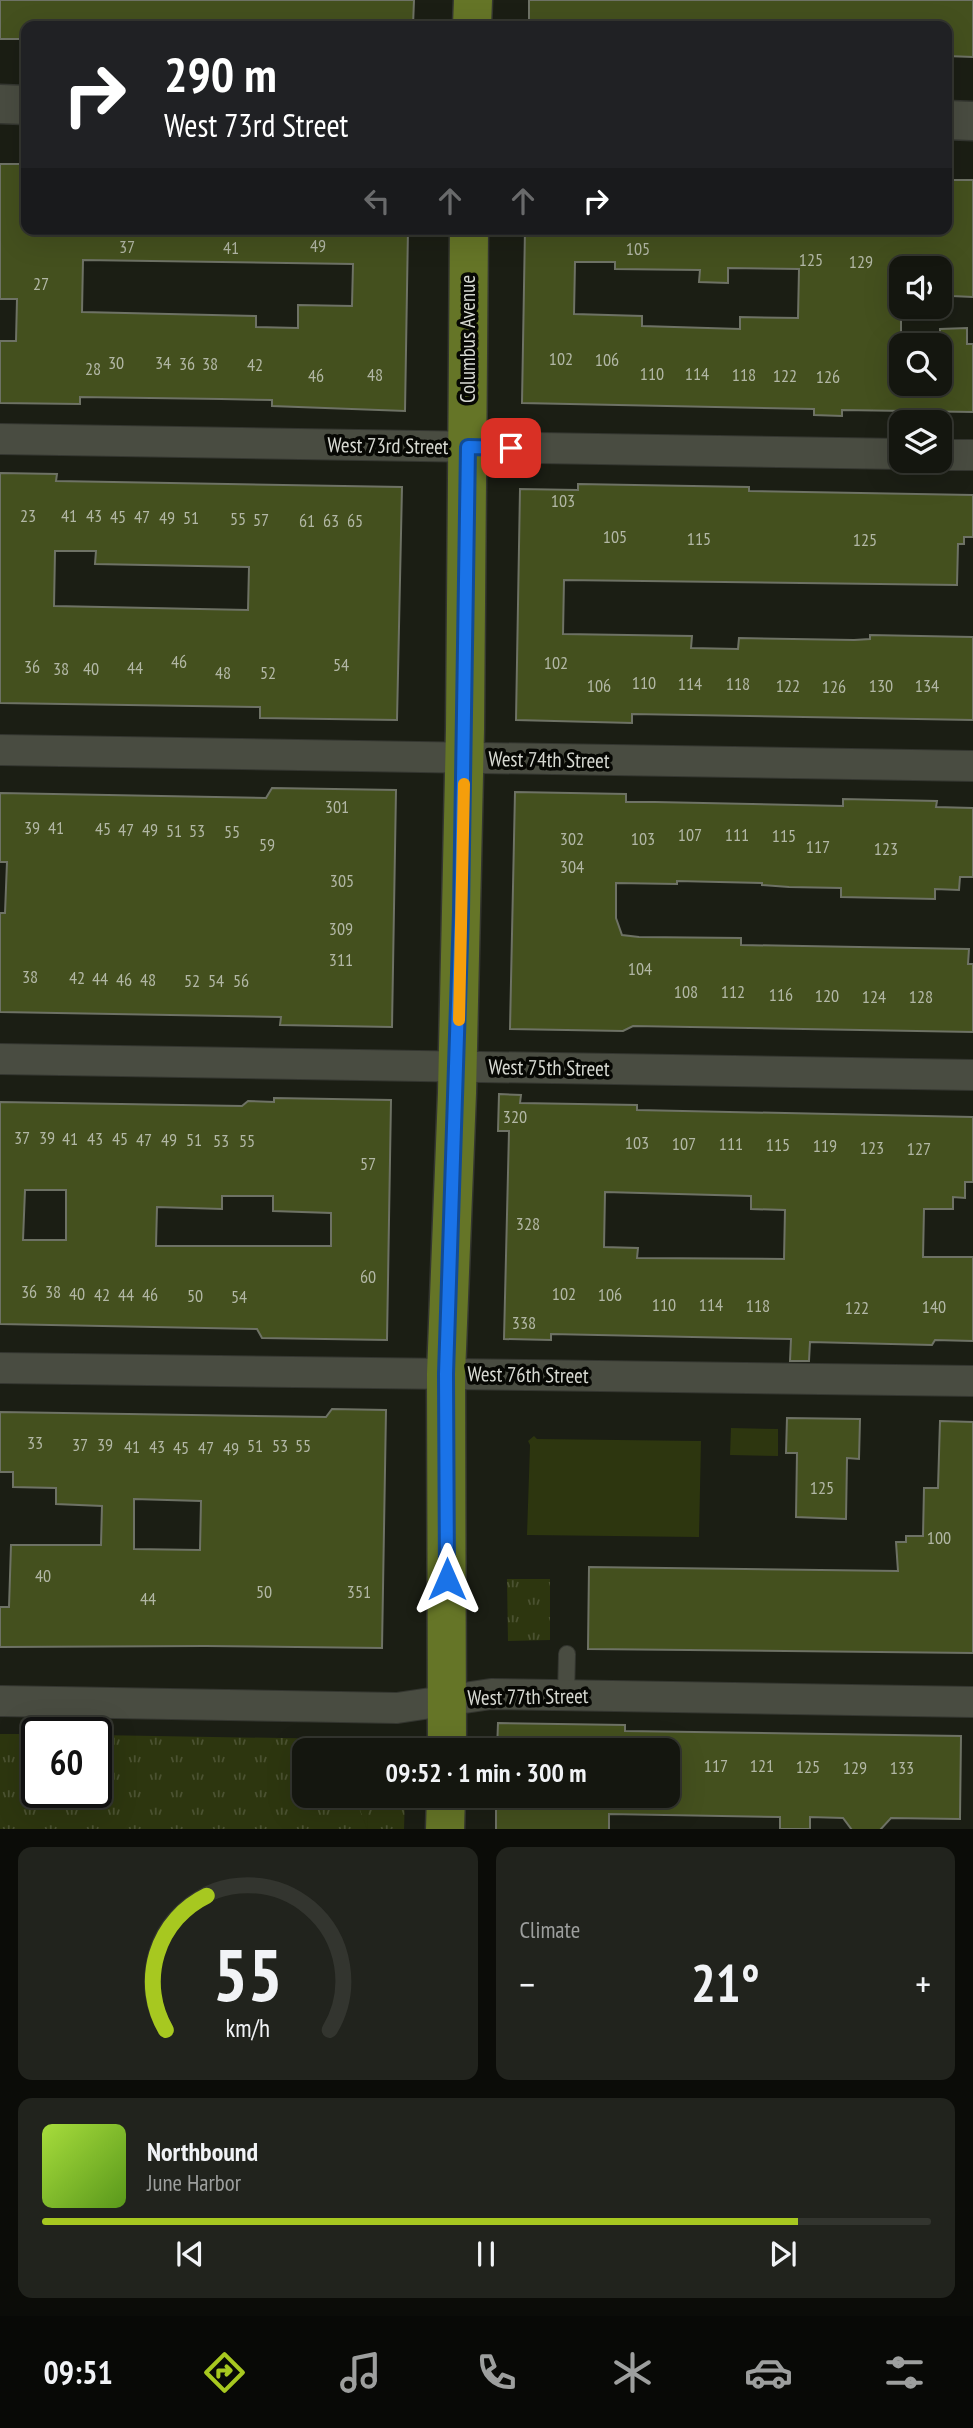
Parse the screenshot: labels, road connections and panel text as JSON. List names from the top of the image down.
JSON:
{
  "streets": {
    "main road": ["Columbus Avenue"],
    "street": [
      "West 73rd Street",
      "West 74th Street",
      "West 75th Street",
      "West 76th Street",
      "West 77th Street"
    ]
  },
  "crossings": [
    ["Columbus Avenue", "West 73rd Street"],
    ["Columbus Avenue", "West 74th Street"],
    ["Columbus Avenue", "West 75th Street"],
    ["Columbus Avenue", "West 76th Street"],
    ["Columbus Avenue", "West 77th Street"]
  ],
  "house_numbers": [
    "49",
    "37",
    "41",
    "105",
    "125",
    "129",
    "27",
    "102",
    "106",
    "30",
    "34",
    "36",
    "38",
    "42",
    "28",
    "110",
    "114",
    "48",
    "118",
    "46",
    "122",
    "126",
    "103",
    "23",
    "41",
    "43",
    "45",
    "47",
    "49",
    "51",
    "55",
    "57",
    "61",
    "63",
    "65",
    "105",
    "115",
    "125",
    "46",
    "102",
    "54",
    "36",
    "44",
    "38",
    "40",
    "48",
    "52",
    "110",
    "114",
    "118",
    "106",
    "122",
    "130",
    "134",
    "126",
    "301",
    "39",
    "41",
    "45",
    "47",
    "49",
    "51",
    "53",
    "55",
    "107",
    "111",
    "115",
    "302",
    "103",
    "59",
    "117",
    "123",
    "304",
    "305",
    "309",
    "311",
    "104",
    "38",
    "42",
    "44",
    "46",
    "48",
    "52",
    "54",
    "56",
    "108",
    "112",
    "116",
    "120",
    "124",
    "128",
    "320",
    "37",
    "39",
    "41",
    "43",
    "45",
    "47",
    "49",
    "51",
    "53",
    "55",
    "103",
    "107",
    "111",
    "115",
    "119",
    "123",
    "127",
    "57",
    "328",
    "60",
    "36",
    "38",
    "40",
    "102",
    "42",
    "44",
    "46",
    "106",
    "50",
    "54",
    "110",
    "114",
    "118",
    "140",
    "122",
    "338",
    "33",
    "37",
    "39",
    "51",
    "53",
    "55",
    "41",
    "43",
    "45",
    "47",
    "49",
    "125",
    "100",
    "40",
    "50",
    "351",
    "44",
    "117",
    "121",
    "125",
    "129",
    "133"
  ],
  "page": {
    "turn": ["290 m", "West 73rd Street"],
    "limit": "60",
    "trip": "09:52 · 1 min · 300 m",
    "tile": "Climate",
    "heat": ["−", "21°", "+"],
    "song": ["Northbound", "June Harbor"],
    "tabs": "09:51",
    "gauge": ["55", "km/h"]
  }
}
